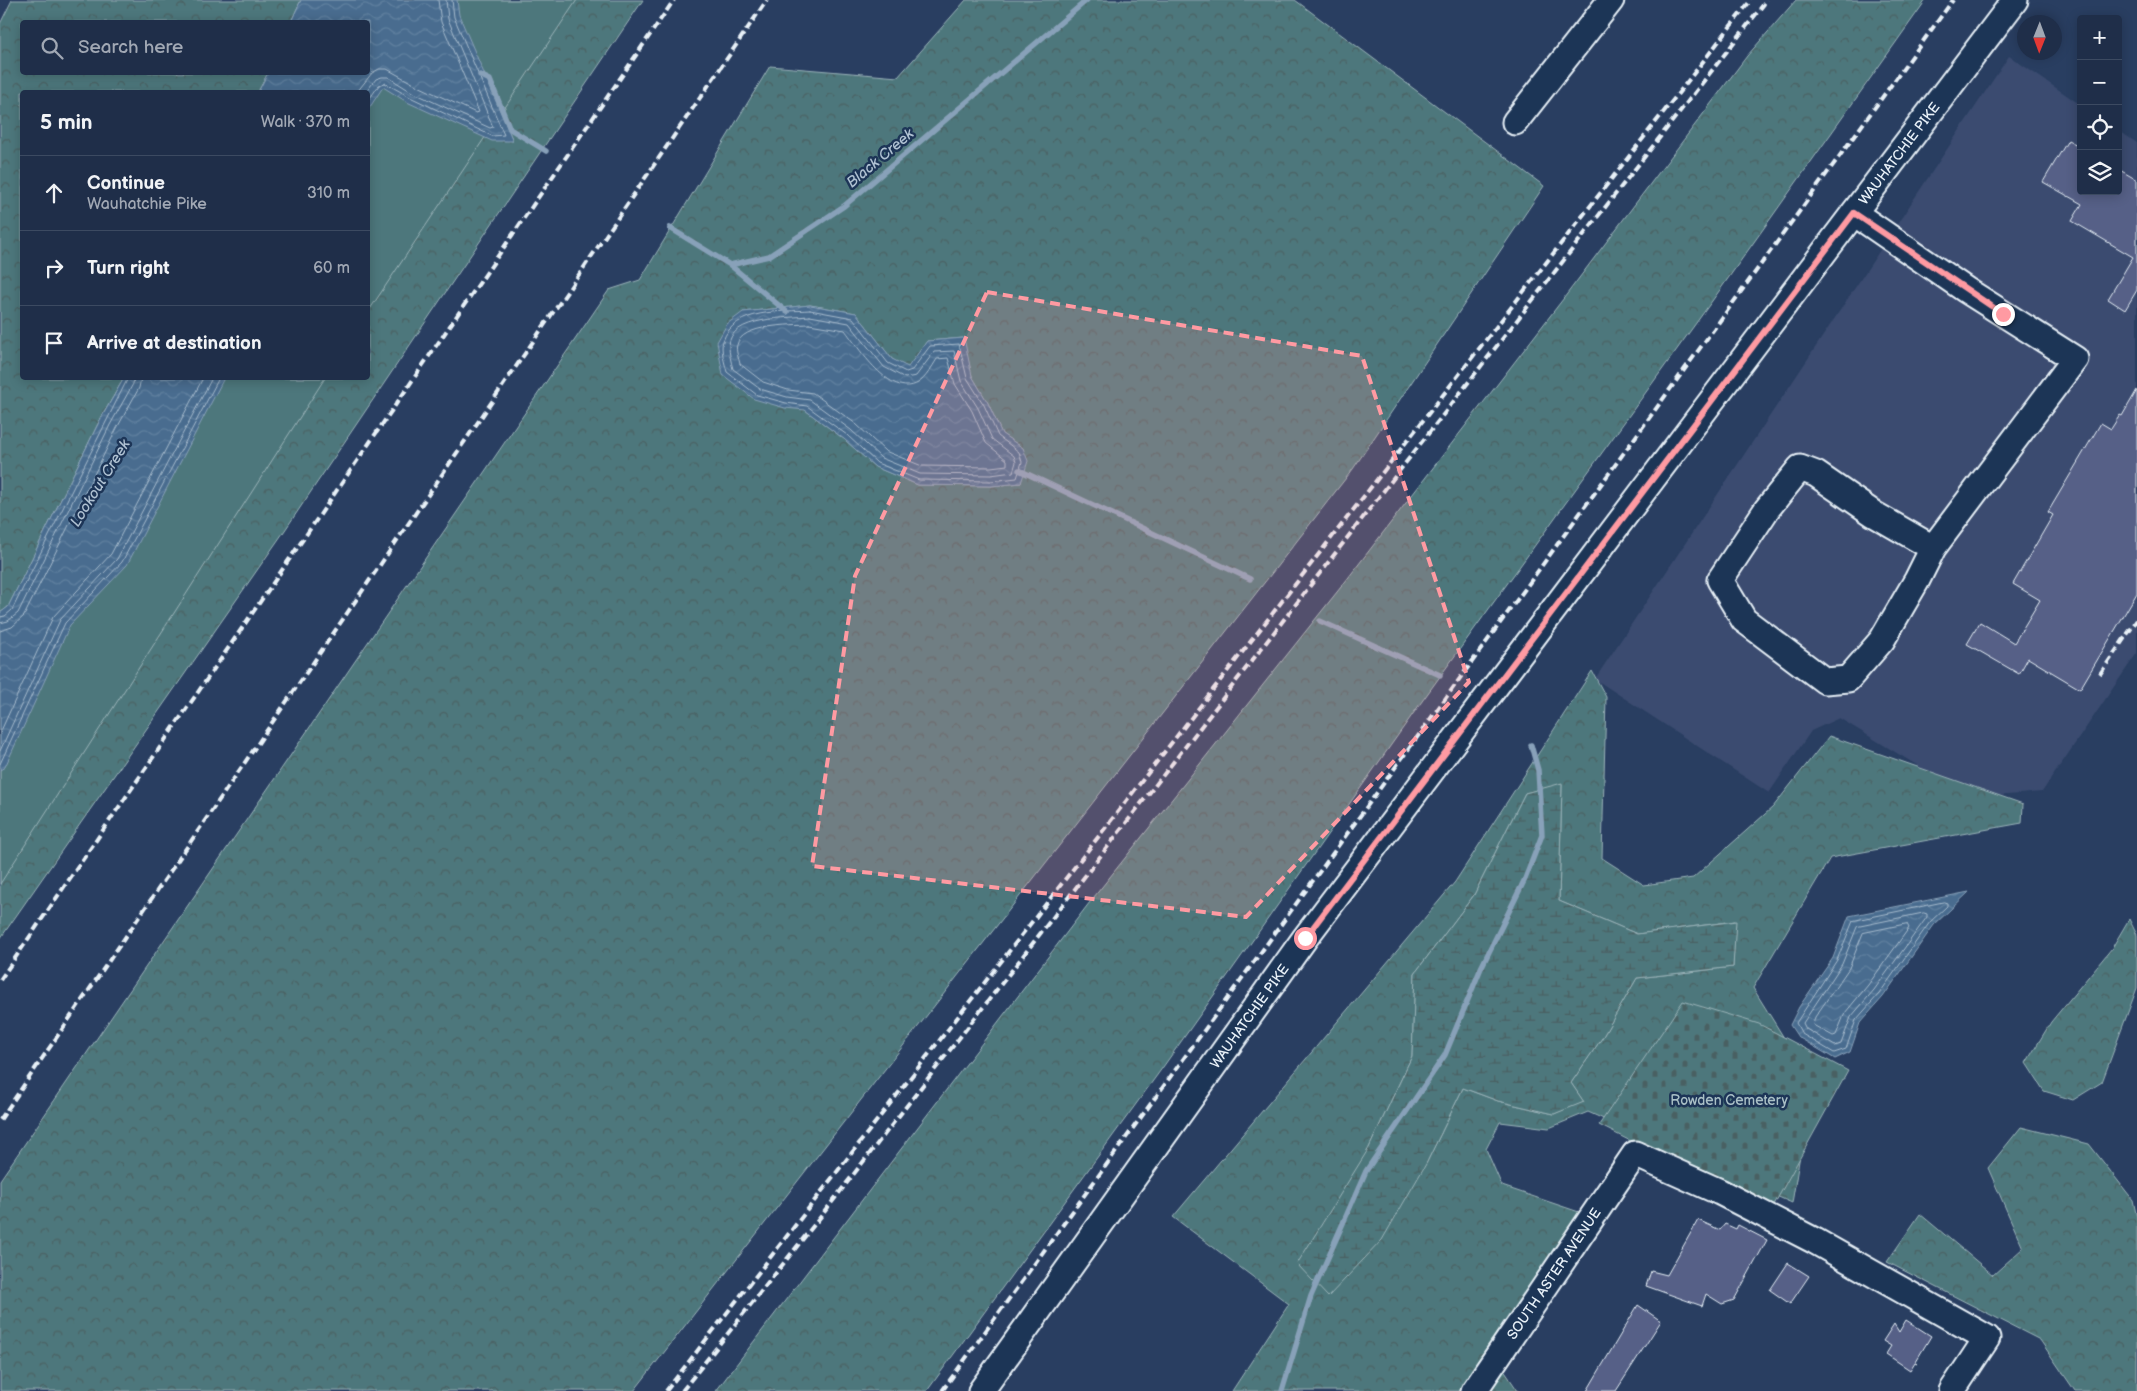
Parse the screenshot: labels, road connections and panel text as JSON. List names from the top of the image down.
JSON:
{
  "streets": {
    "street": ["WAUHATCHIE PIKE", "SOUTH ASTER AVENUE"]
  },
  "water": ["Black Creek", "Lookout Creek"],
  "parks": ["Rowden Cemetery"],
  "north": "bottom",
  "page": {
    "map_buttons": ["+", "−"],
    "search": "Search here",
    "heading": ["5 min", "Walk · 370 m"],
    "list": [
      ["Continue", "Wauhatchie Pike", "310 m"],
      ["Turn right", "60 m"],
      "Arrive at destination"
    ]
  }
}
